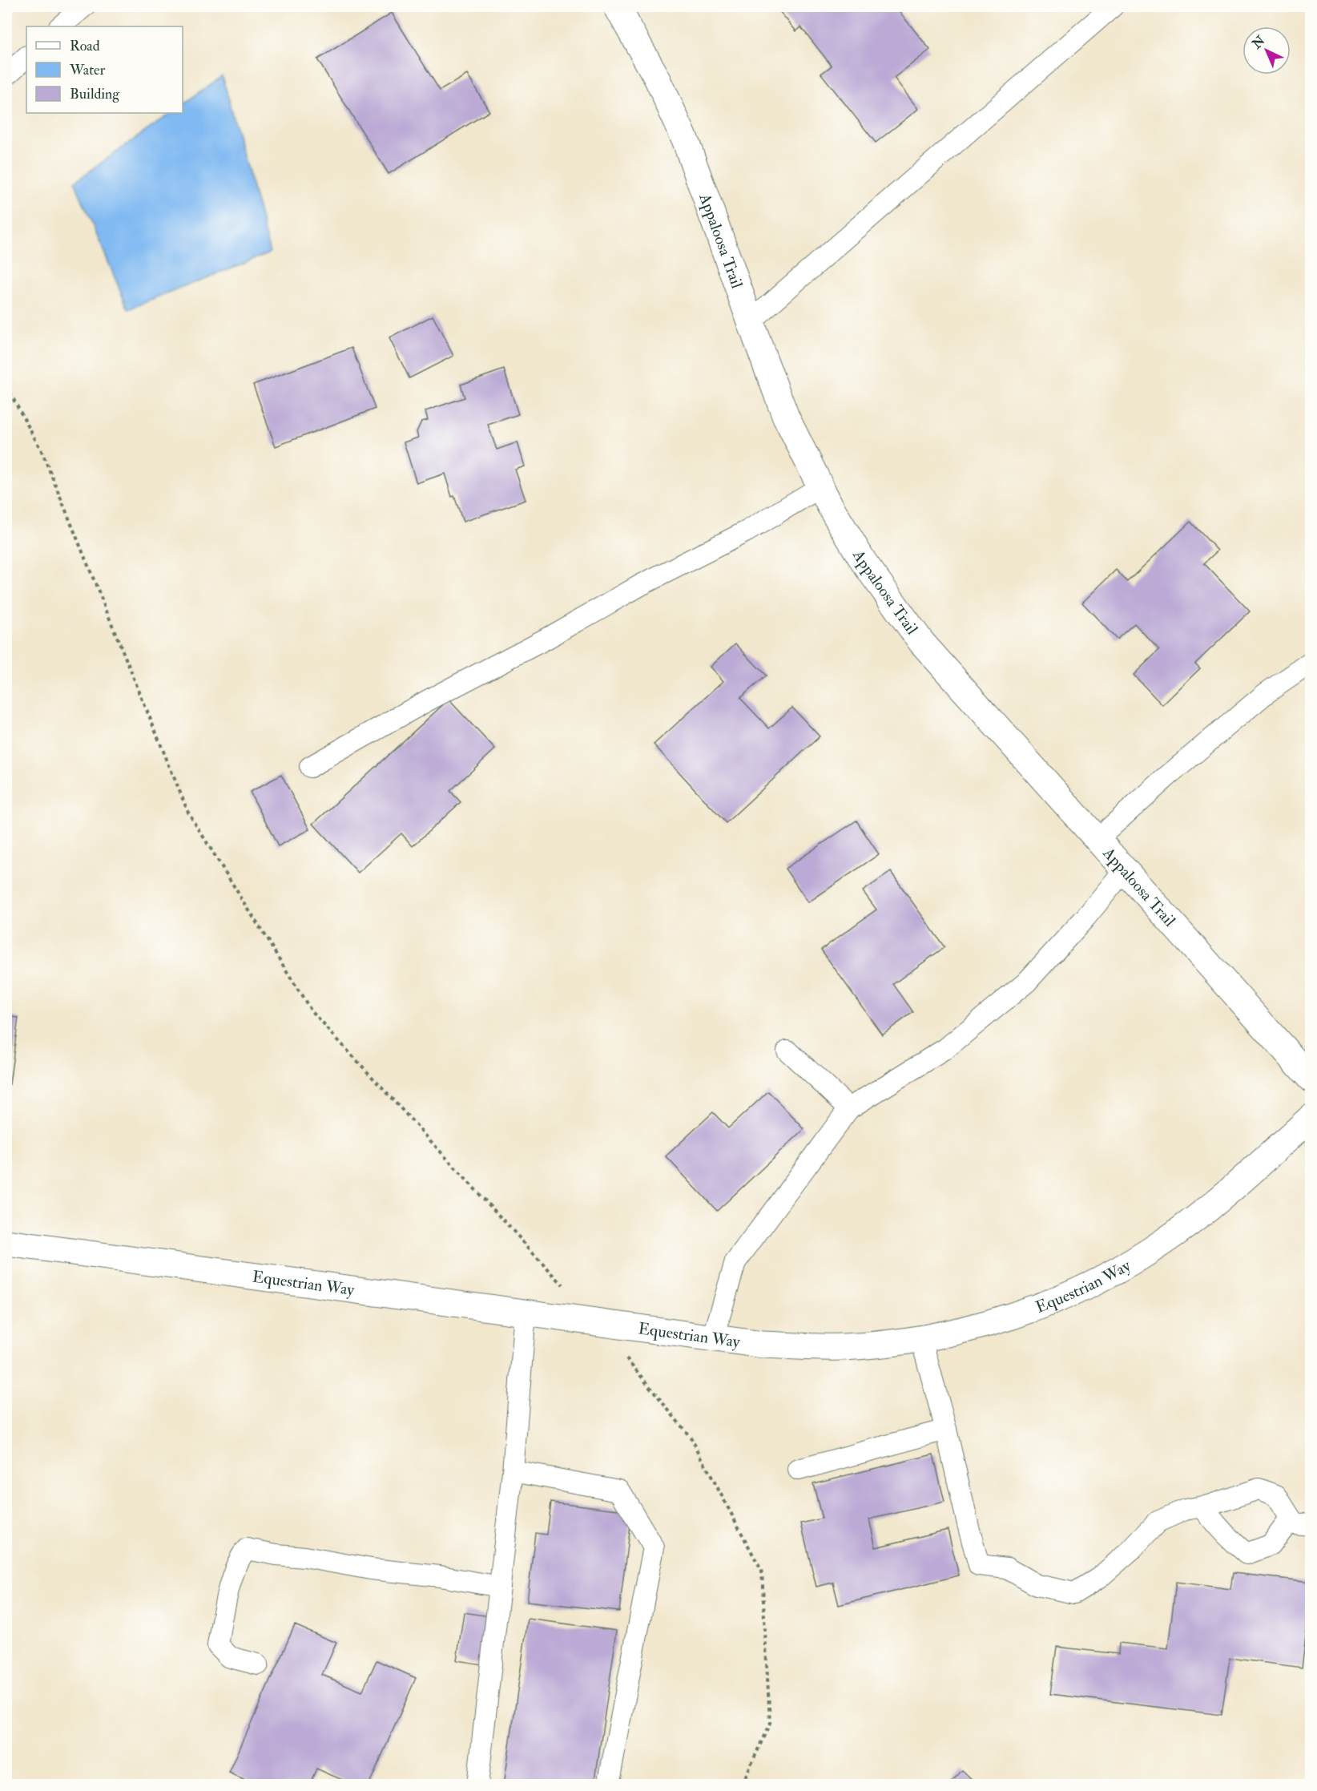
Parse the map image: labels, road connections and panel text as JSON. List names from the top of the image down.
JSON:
{
  "streets": {
    "street": ["Appaloosa Trail", "Equestrian Way"]
  },
  "legend": ["Road", "Water", "Building"],
  "north": "top left"
}
